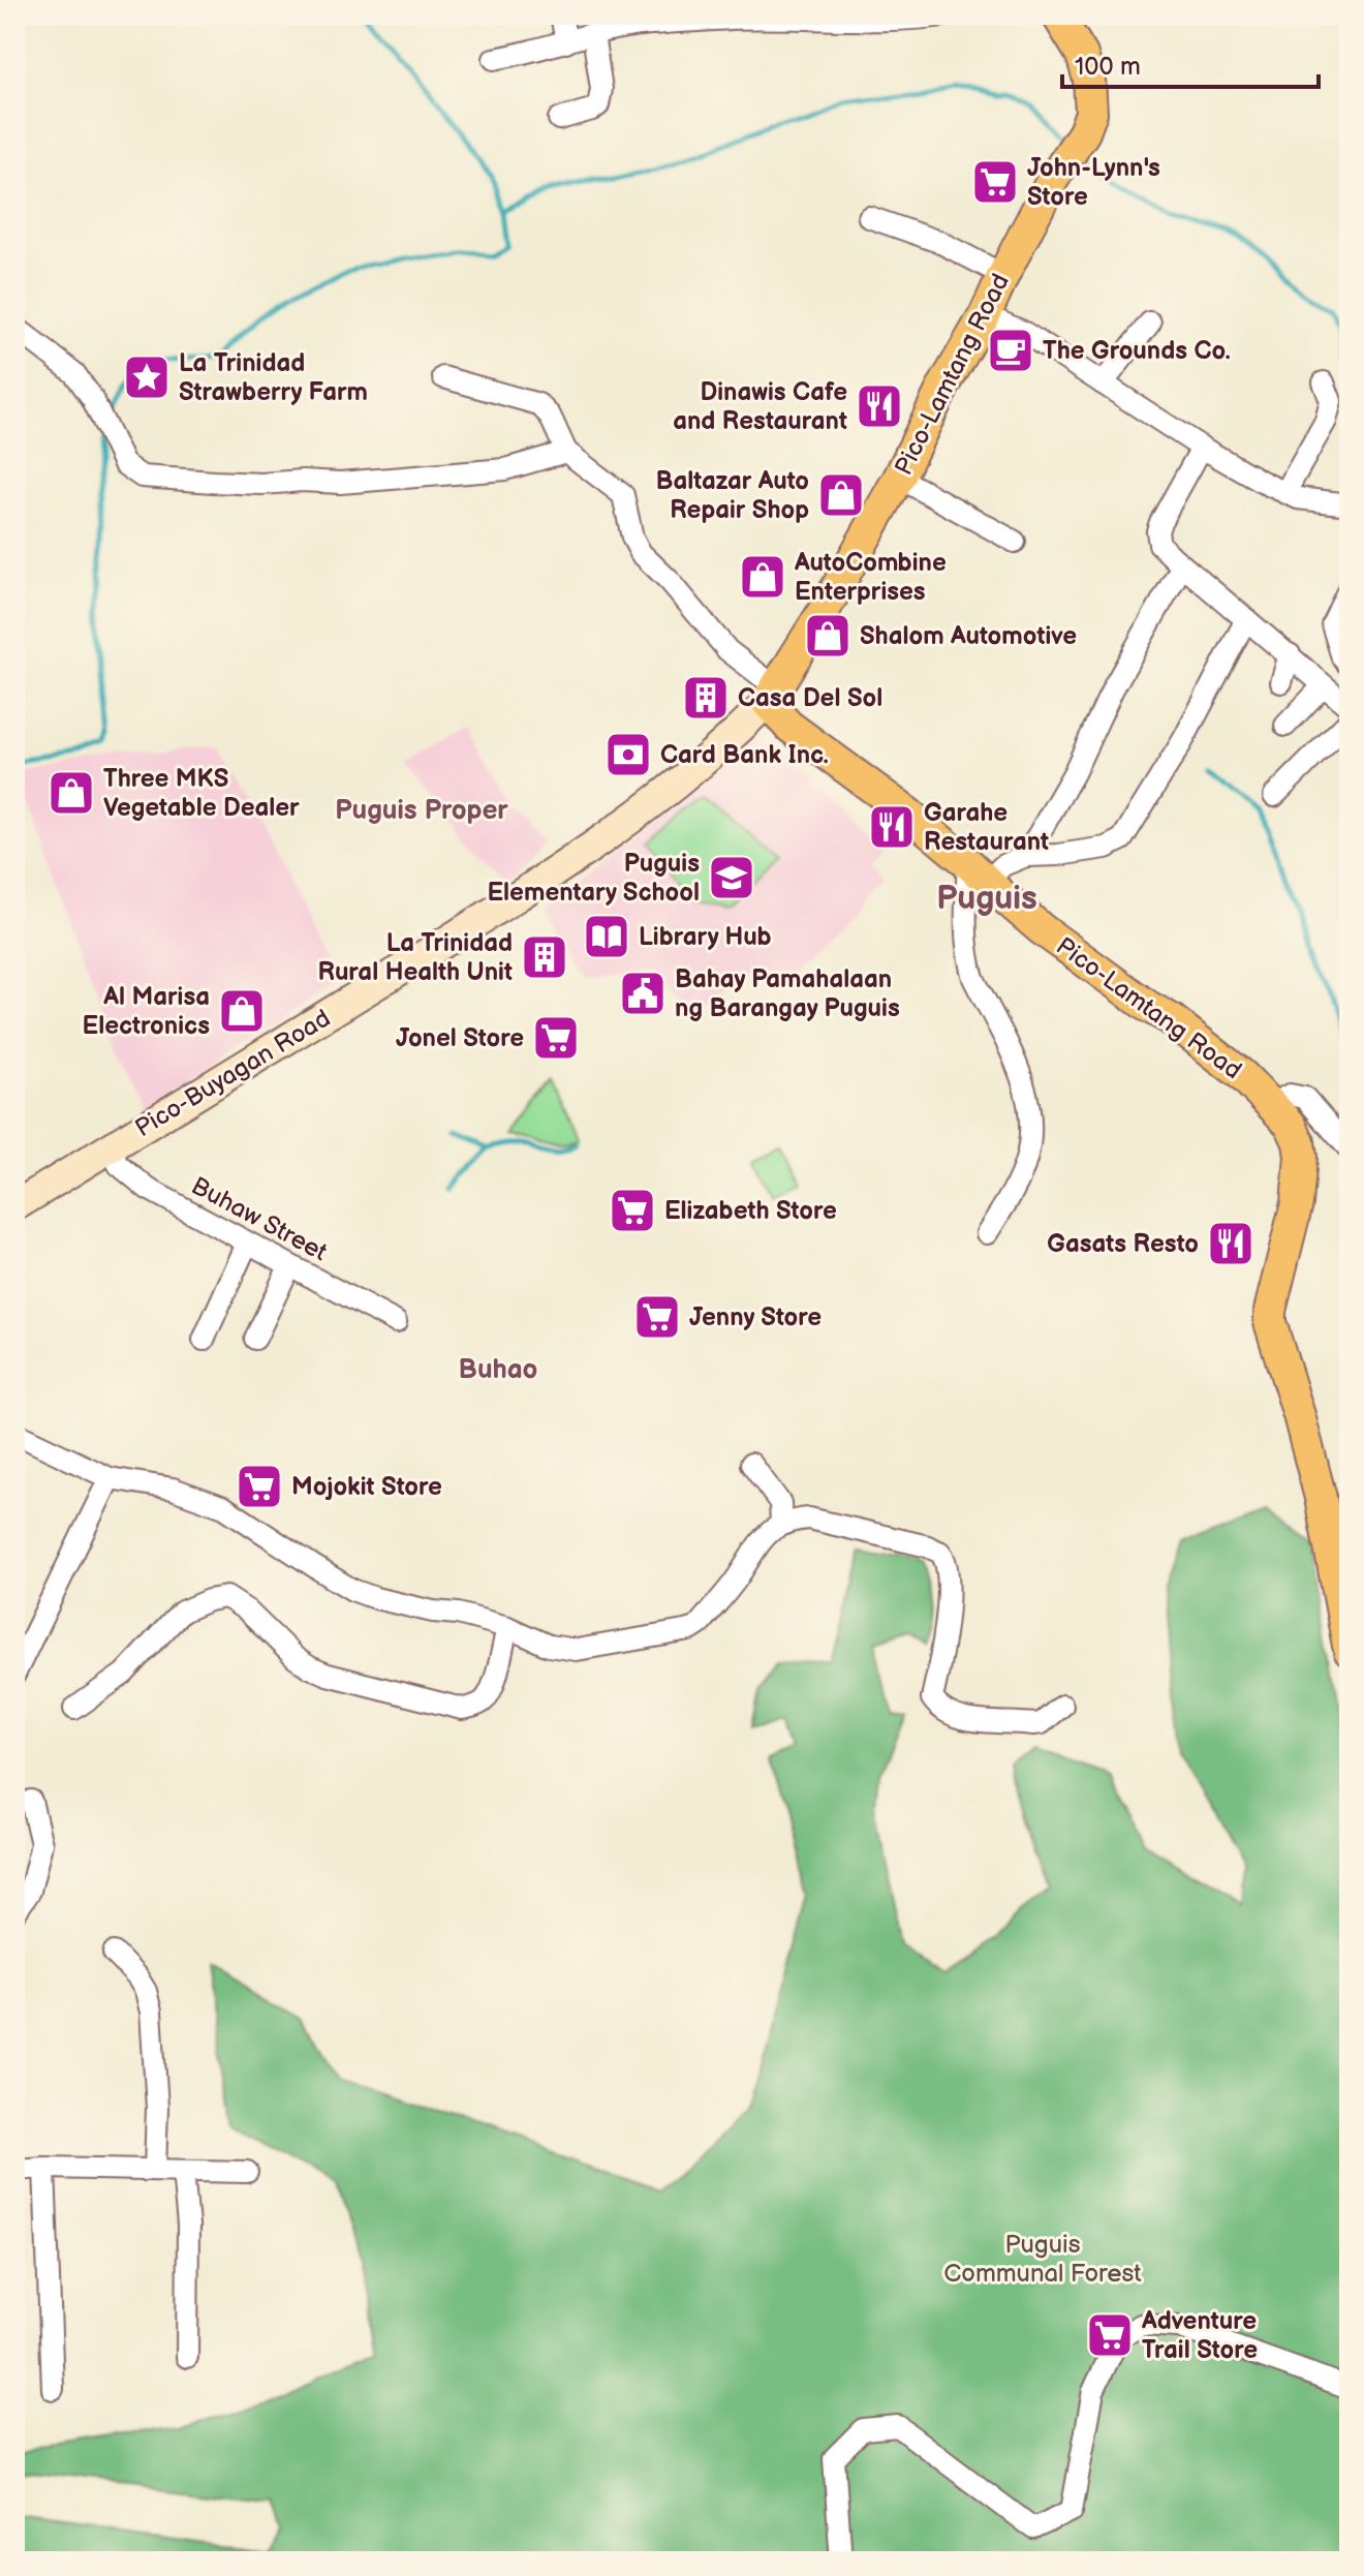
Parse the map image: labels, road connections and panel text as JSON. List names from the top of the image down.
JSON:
{
  "streets": {
    "main road": ["Pico-Lamtang Road", "Pico-Buyagan Road"],
    "street": ["Buhaw Street"]
  },
  "crossings": [
    ["Pico-Lamtang Road", "Pico-Buyagan Road"],
    ["Pico-Buyagan Road", "Buhaw Street"]
  ],
  "districts": ["Puguis Proper", "Puguis", "Buhao"],
  "parks": ["Puguis Communal Forest"],
  "places": {
    "supermarket": [
      "John-Lynn's Store",
      "Jonel Store",
      "Elizabeth Store",
      "Jenny Store",
      "Mojokit Store",
      "Adventure Trail Store"
    ],
    "cafe": ["The Grounds Co."],
    "place": ["La Trinidad Strawberry Farm"],
    "restaurant": ["Dinawis Cafe and Restaurant", "Garahe Restaurant", "Gasats Resto"],
    "shop": [
      "Baltazar Auto Repair Shop",
      "AutoCombine Enterprises",
      "Shalom Automotive",
      "Three MKS Vegetable Dealer",
      "Al Marisa Electronics"
    ],
    "building": ["Casa Del Sol", "La Trinidad Rural Health Unit"],
    "bank": ["Card Bank Inc."],
    "school or university": ["Puguis Elementary School"],
    "library": ["Library Hub"],
    "public building": ["Bahay Pamahalaan ng Barangay Puguis"]
  },
  "scale_bar": "100 m"
}
